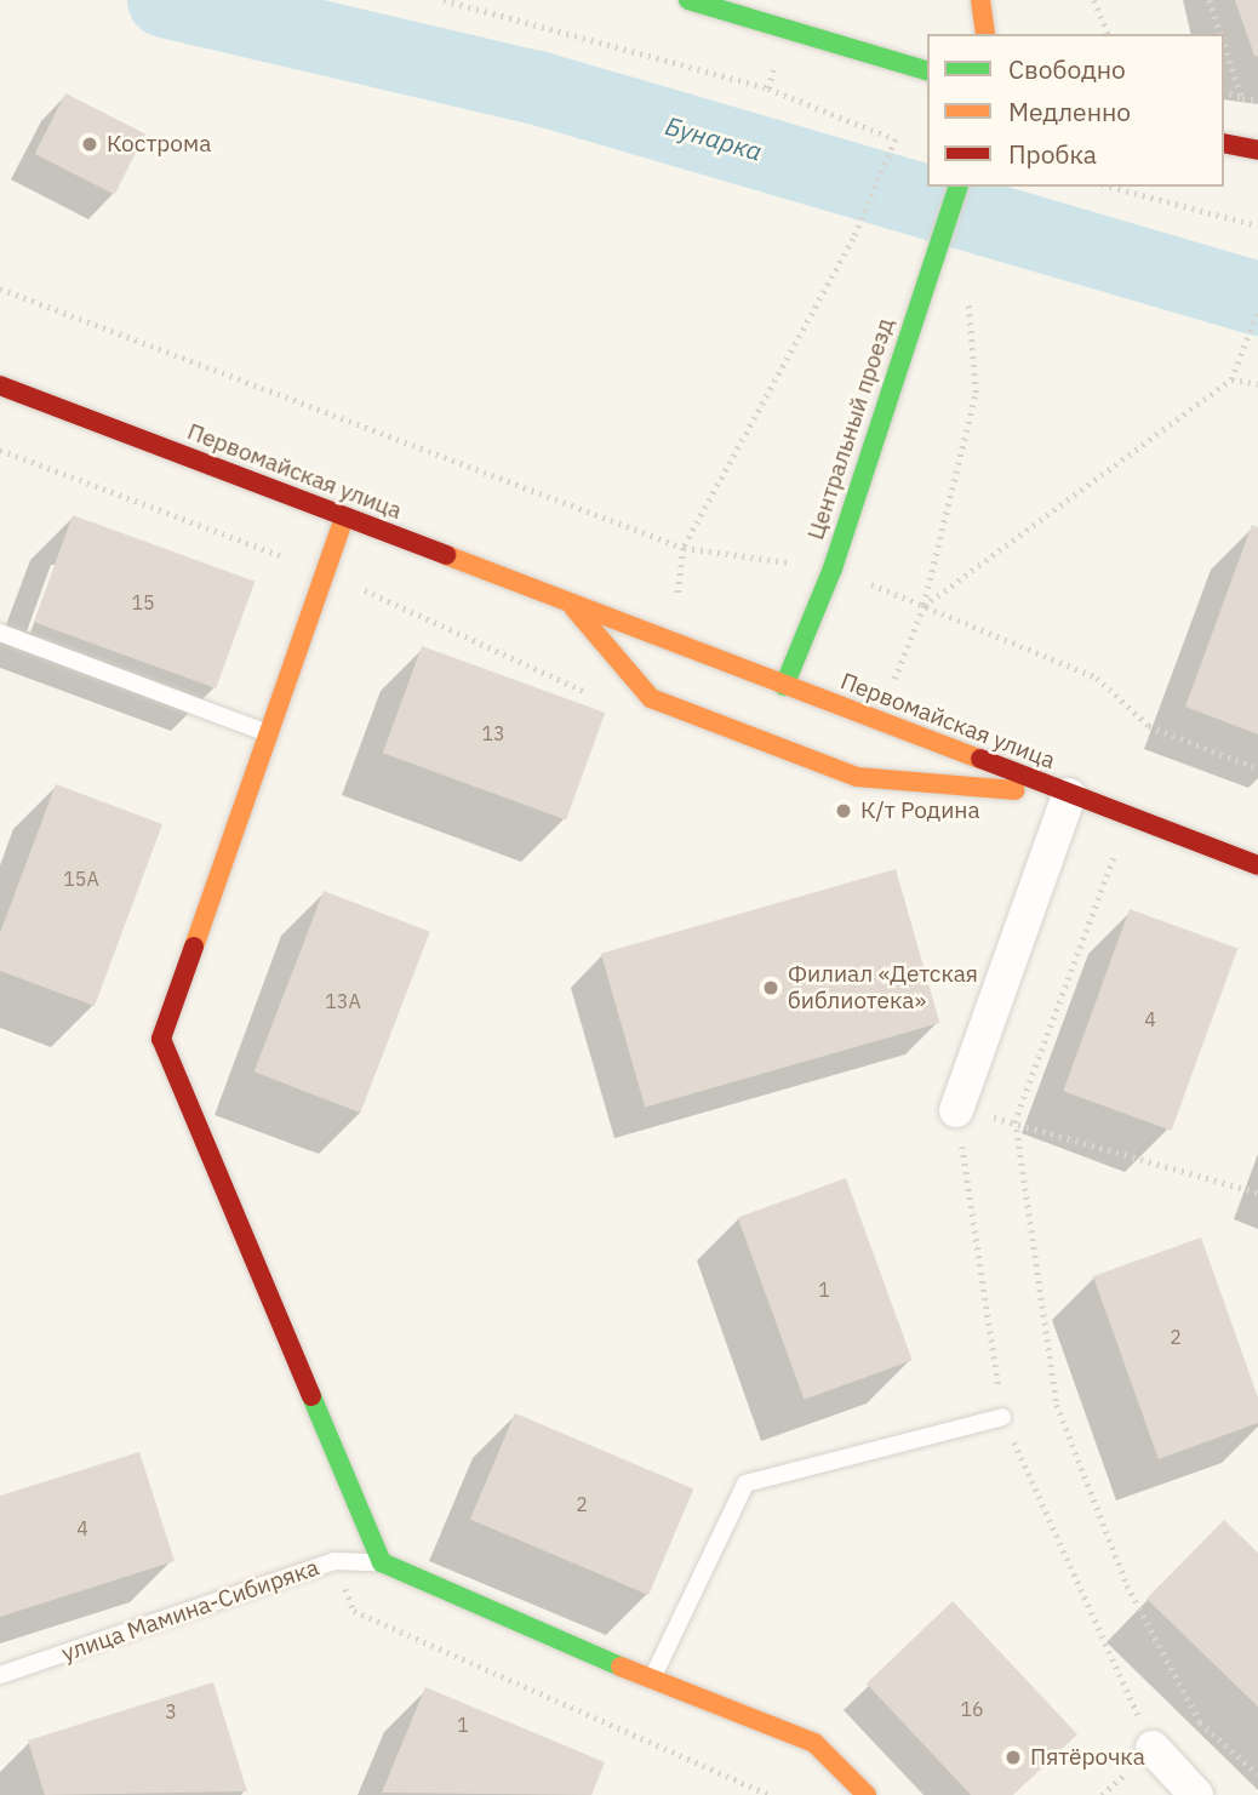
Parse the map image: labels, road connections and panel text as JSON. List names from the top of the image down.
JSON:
{
  "streets": {
    "street": ["Центральный проезд", "Первомайская улица"],
    "lane": ["улица Мамина-Сибиряка"]
  },
  "crossings": [
    ["Центральный проезд", "Первомайская улица"]
  ],
  "water": ["Бунарка"],
  "places": [
    "Кострома",
    "К/т Родина",
    "Филиал «Детская библиотека»",
    "Пятёрочка"
  ],
  "house_numbers": [
    "15",
    "13",
    "15А",
    "13А",
    "4",
    "1",
    "2",
    "2",
    "4",
    "16",
    "3",
    "1"
  ],
  "legend": ["Свободно", "Медленно", "Пробка"]
}
